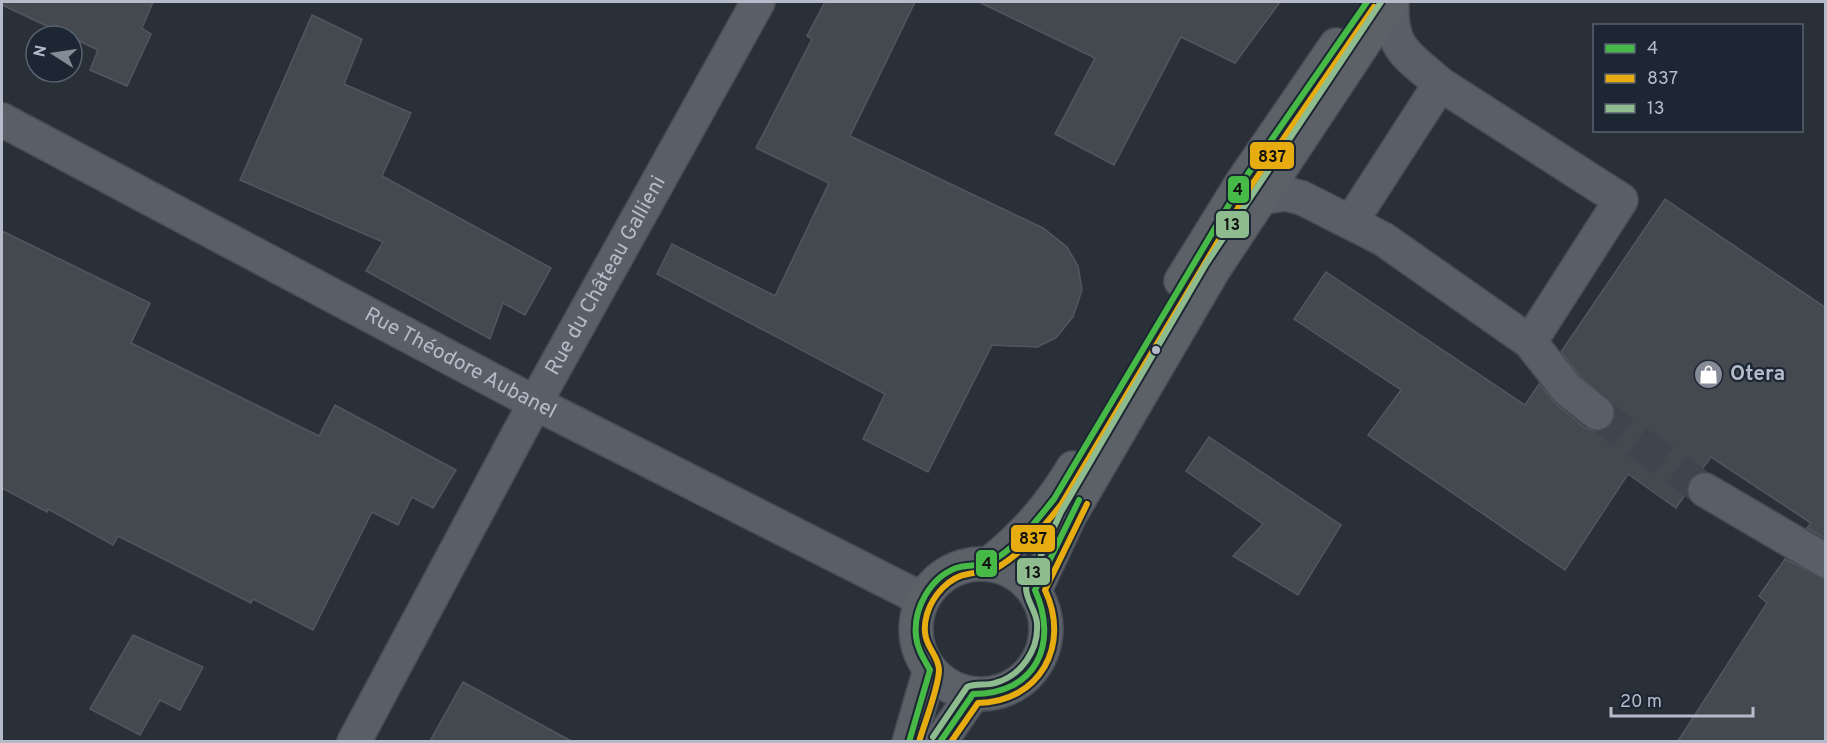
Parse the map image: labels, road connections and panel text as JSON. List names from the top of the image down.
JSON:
{
  "streets": {
    "street": ["Rue du Château Gallieni", "Rue Théodore Aubanel"]
  },
  "crossings": [
    ["Rue du Château Gallieni", "Rue Théodore Aubanel"]
  ],
  "places": {
    "shop": ["Otera"]
  },
  "lines": ["transit line 4", "transit line 13", "transit line 837"],
  "legend": ["4", "837", "13"],
  "scale_bar": "20 m",
  "north": "left"
}
